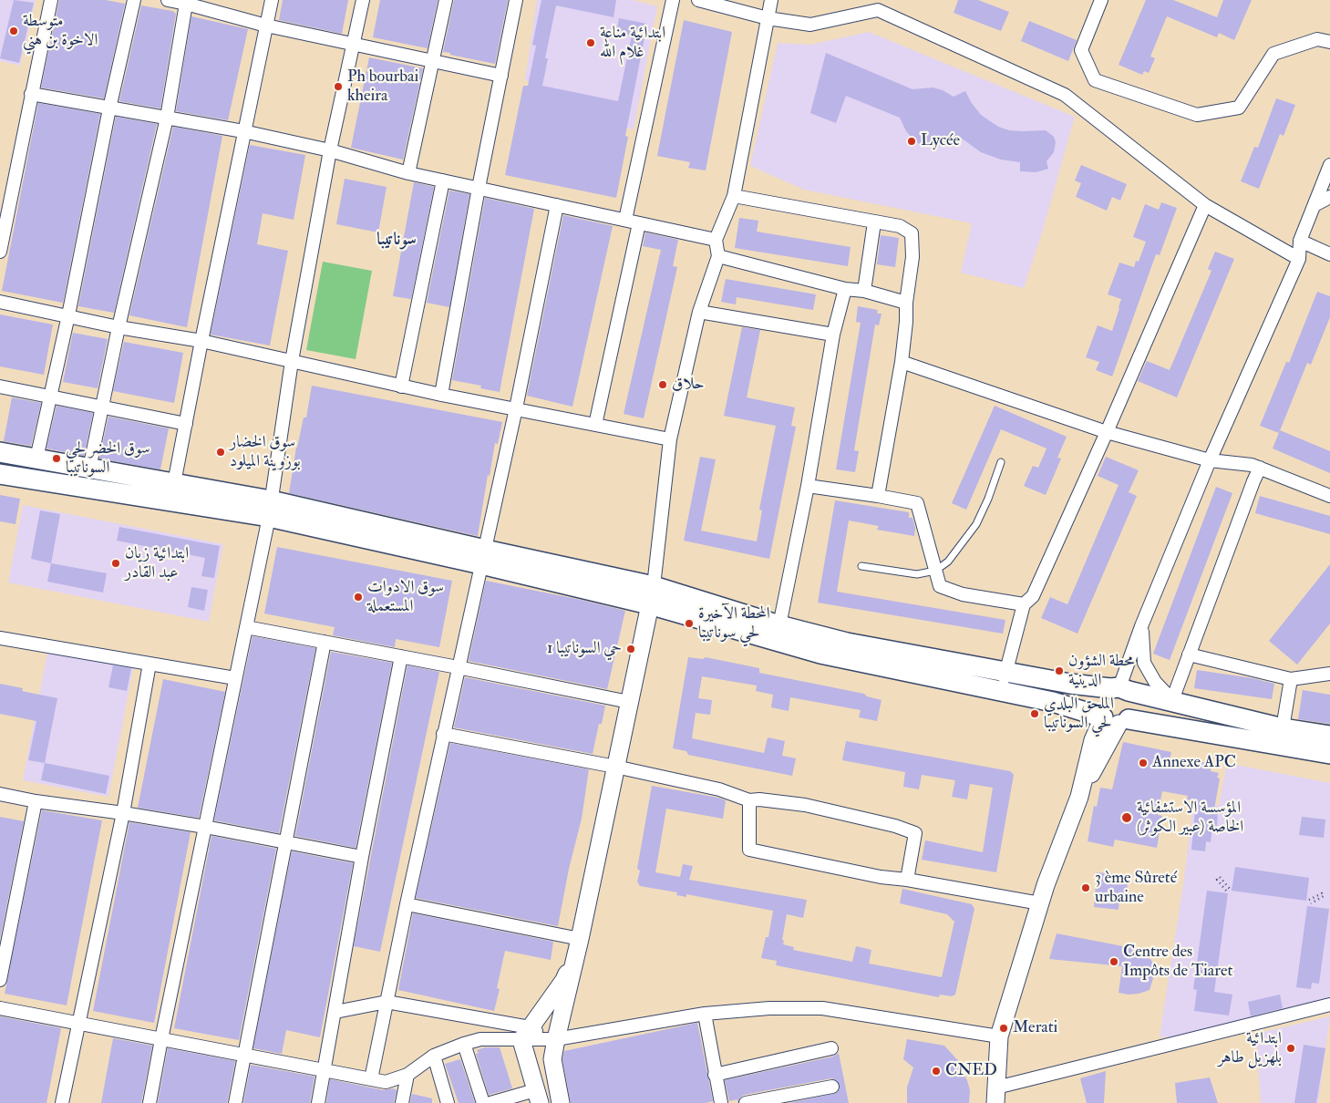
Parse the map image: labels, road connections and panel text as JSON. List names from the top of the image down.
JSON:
{
  "districts": ["سوناتيبا"],
  "places": [
    "متوسطة الاخوة بن هني",
    "ابتدائية مناعة غلام الله",
    "Ph bourbai kheira",
    "Lycée",
    "حلاق",
    "سوق الخضار بوزوينة الميلود",
    "سوق الخضر لحي السوناتيبا",
    "ابتدائية زيان عبد القادر",
    "سوق الادوات المستعملة",
    "المحطة الآخيرة لحي سوناتيبا",
    "حي السوناتيبا 1",
    "محطة الشؤون الدينية",
    "الملحق البلدي لحي السوناتيبا",
    "Annexe APC",
    "المؤسسة الاستشفائية الخاصة (عبير الكوثر)",
    "3 ème Sûreté urbaine",
    "Centre des Impôts de Tiaret",
    "Merati",
    "ابتدائية بلهزيل طاهر",
    "CNED"
  ]
}
